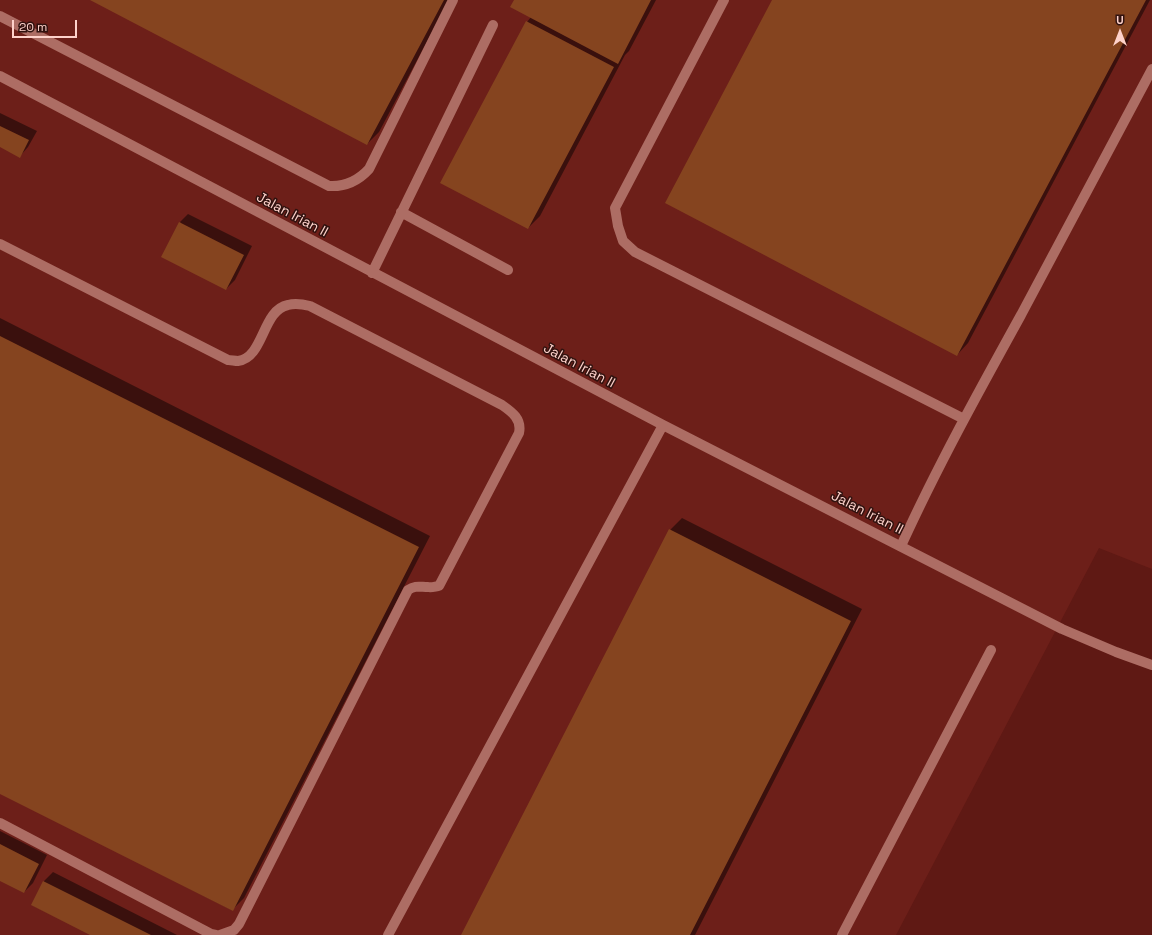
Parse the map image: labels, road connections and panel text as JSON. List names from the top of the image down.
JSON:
{
  "streets": {
    "street": ["Jalan Irian II"]
  },
  "scale_bar": "20 m",
  "north": "top"
}
